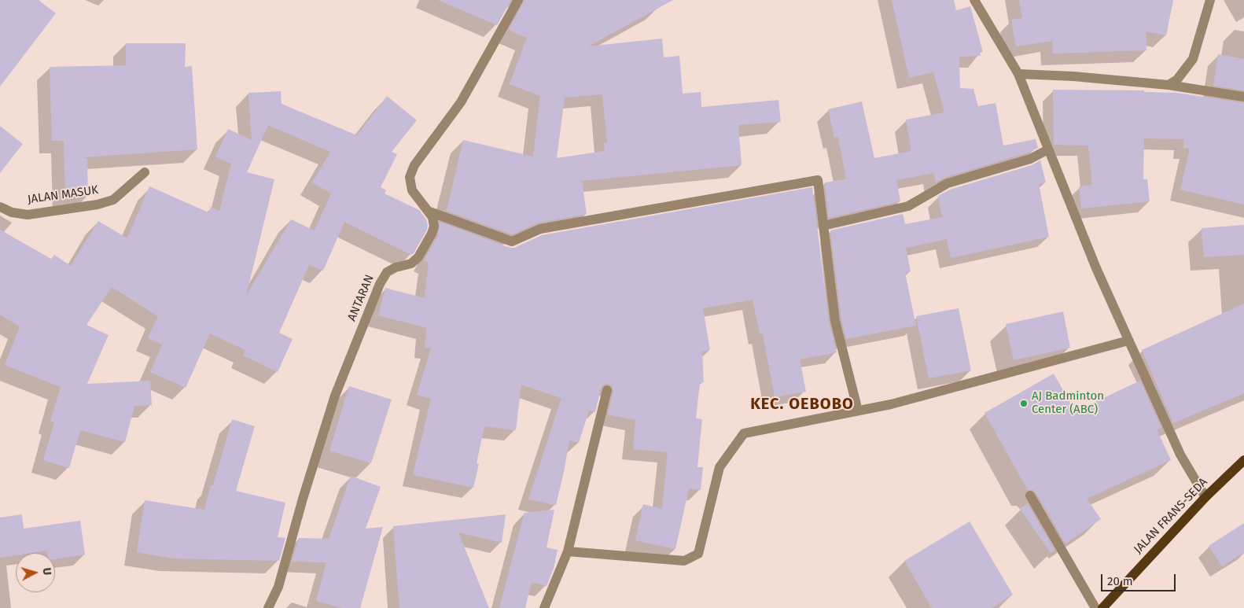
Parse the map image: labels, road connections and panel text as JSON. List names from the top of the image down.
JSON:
{
  "streets": {
    "main road": ["JALAN FRANS-SEDA"],
    "street": ["JALAN MASUK", "ANTARAN"]
  },
  "districts": ["KEC. OEBOBO"],
  "places": ["AJ Badminton Center (ABC)"],
  "scale_bar": "20 m",
  "north": "right"
}
